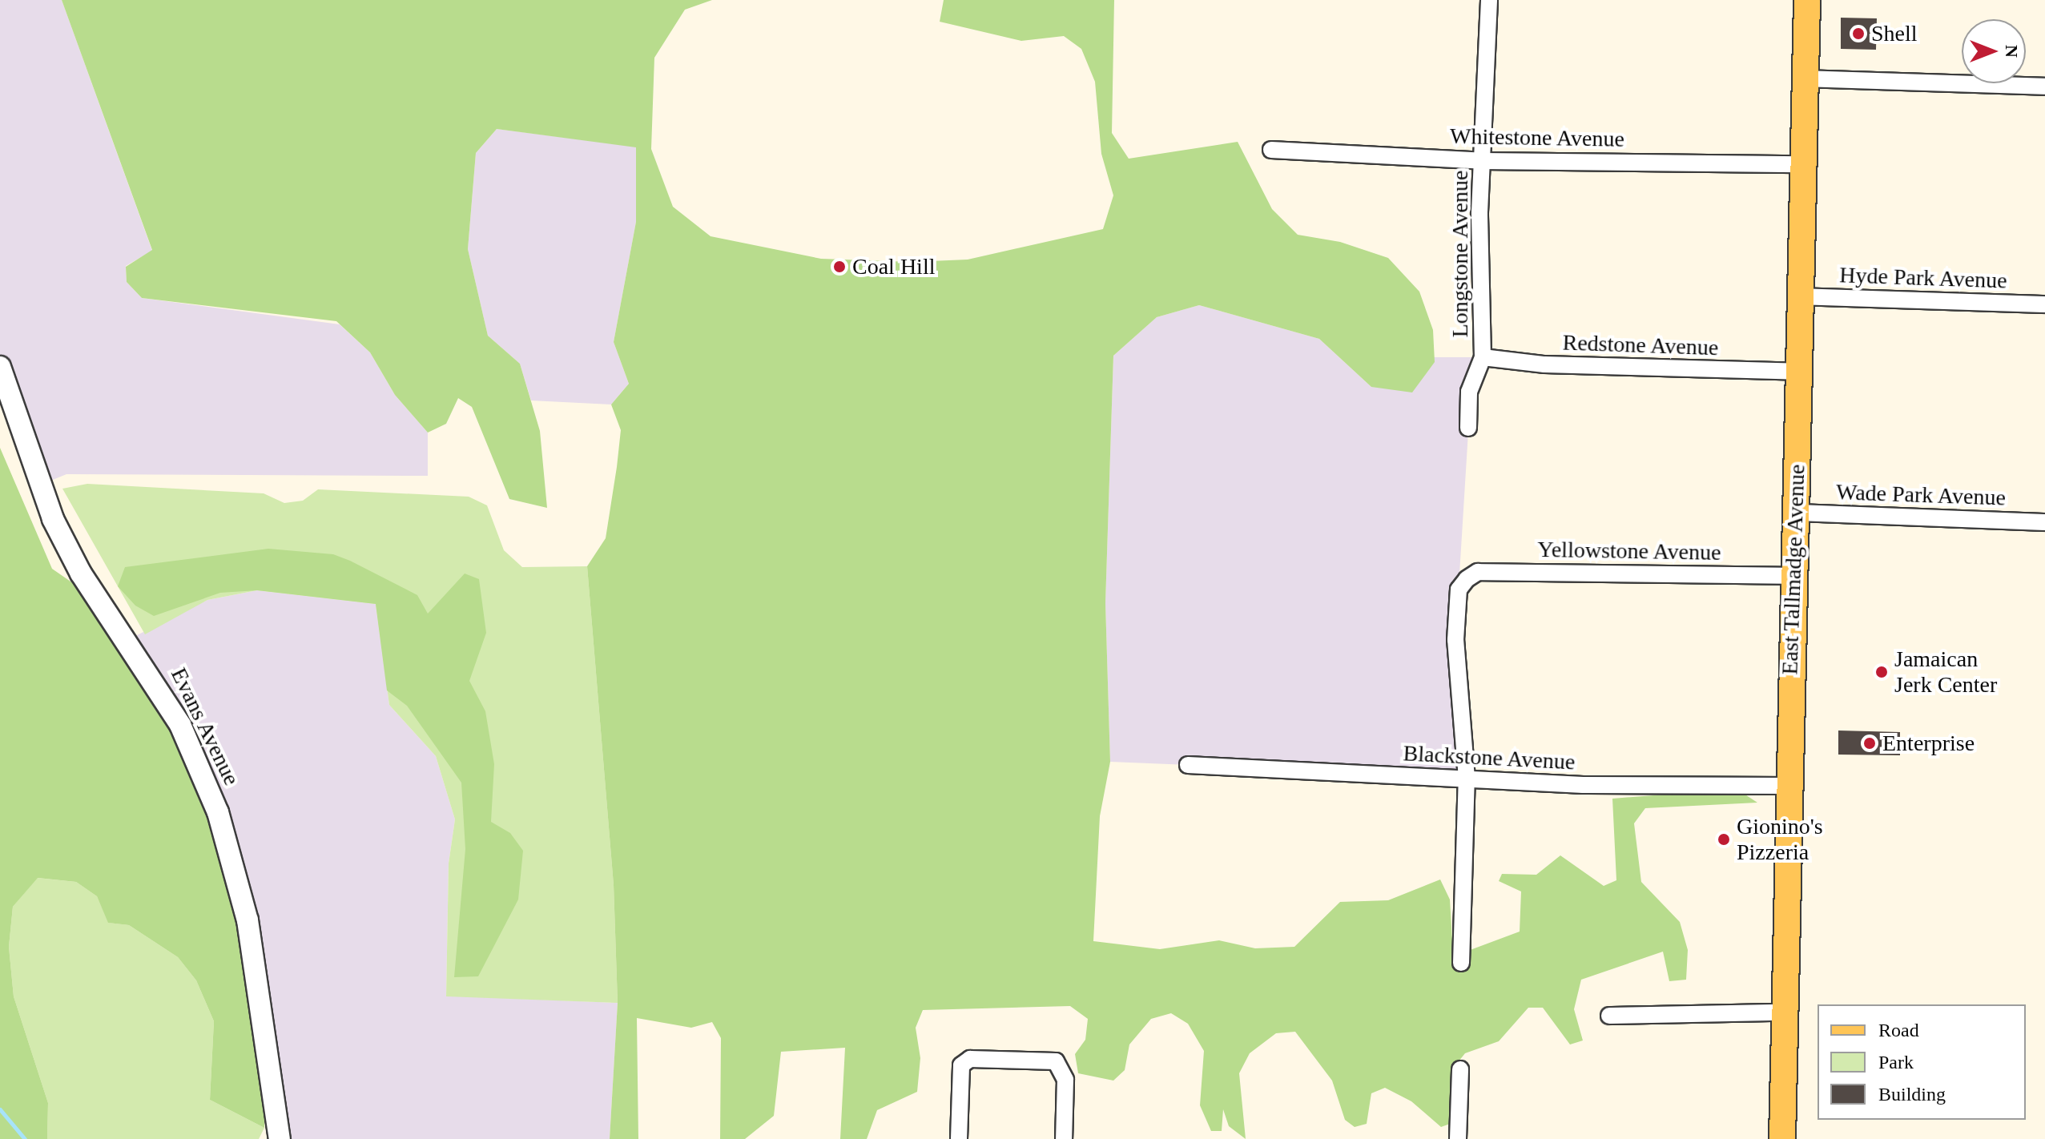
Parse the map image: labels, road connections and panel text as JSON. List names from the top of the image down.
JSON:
{
  "streets": {
    "main road": ["East Tallmadge Avenue"],
    "street": [
      "Whitestone Avenue",
      "Longstone Avenue",
      "Hyde Park Avenue",
      "Redstone Avenue",
      "Wade Park Avenue",
      "Yellowstone Avenue",
      "Evans Avenue",
      "Blackstone Avenue"
    ]
  },
  "crossings": [
    ["Whitestone Avenue", "Longstone Avenue"],
    ["Whitestone Avenue", "East Tallmadge Avenue"],
    ["Longstone Avenue", "Redstone Avenue"],
    ["Hyde Park Avenue", "East Tallmadge Avenue"],
    ["Redstone Avenue", "East Tallmadge Avenue"],
    ["Wade Park Avenue", "East Tallmadge Avenue"],
    ["Yellowstone Avenue", "East Tallmadge Avenue"],
    ["Yellowstone Avenue", "Blackstone Avenue"],
    ["East Tallmadge Avenue", "Blackstone Avenue"]
  ],
  "places": [
    "Shell",
    "Coal Hill",
    "Jamaican Jerk Center",
    "Enterprise",
    "Gionino's Pizzeria"
  ],
  "legend": ["Road", "Park", "Building"],
  "north": "right"
}
